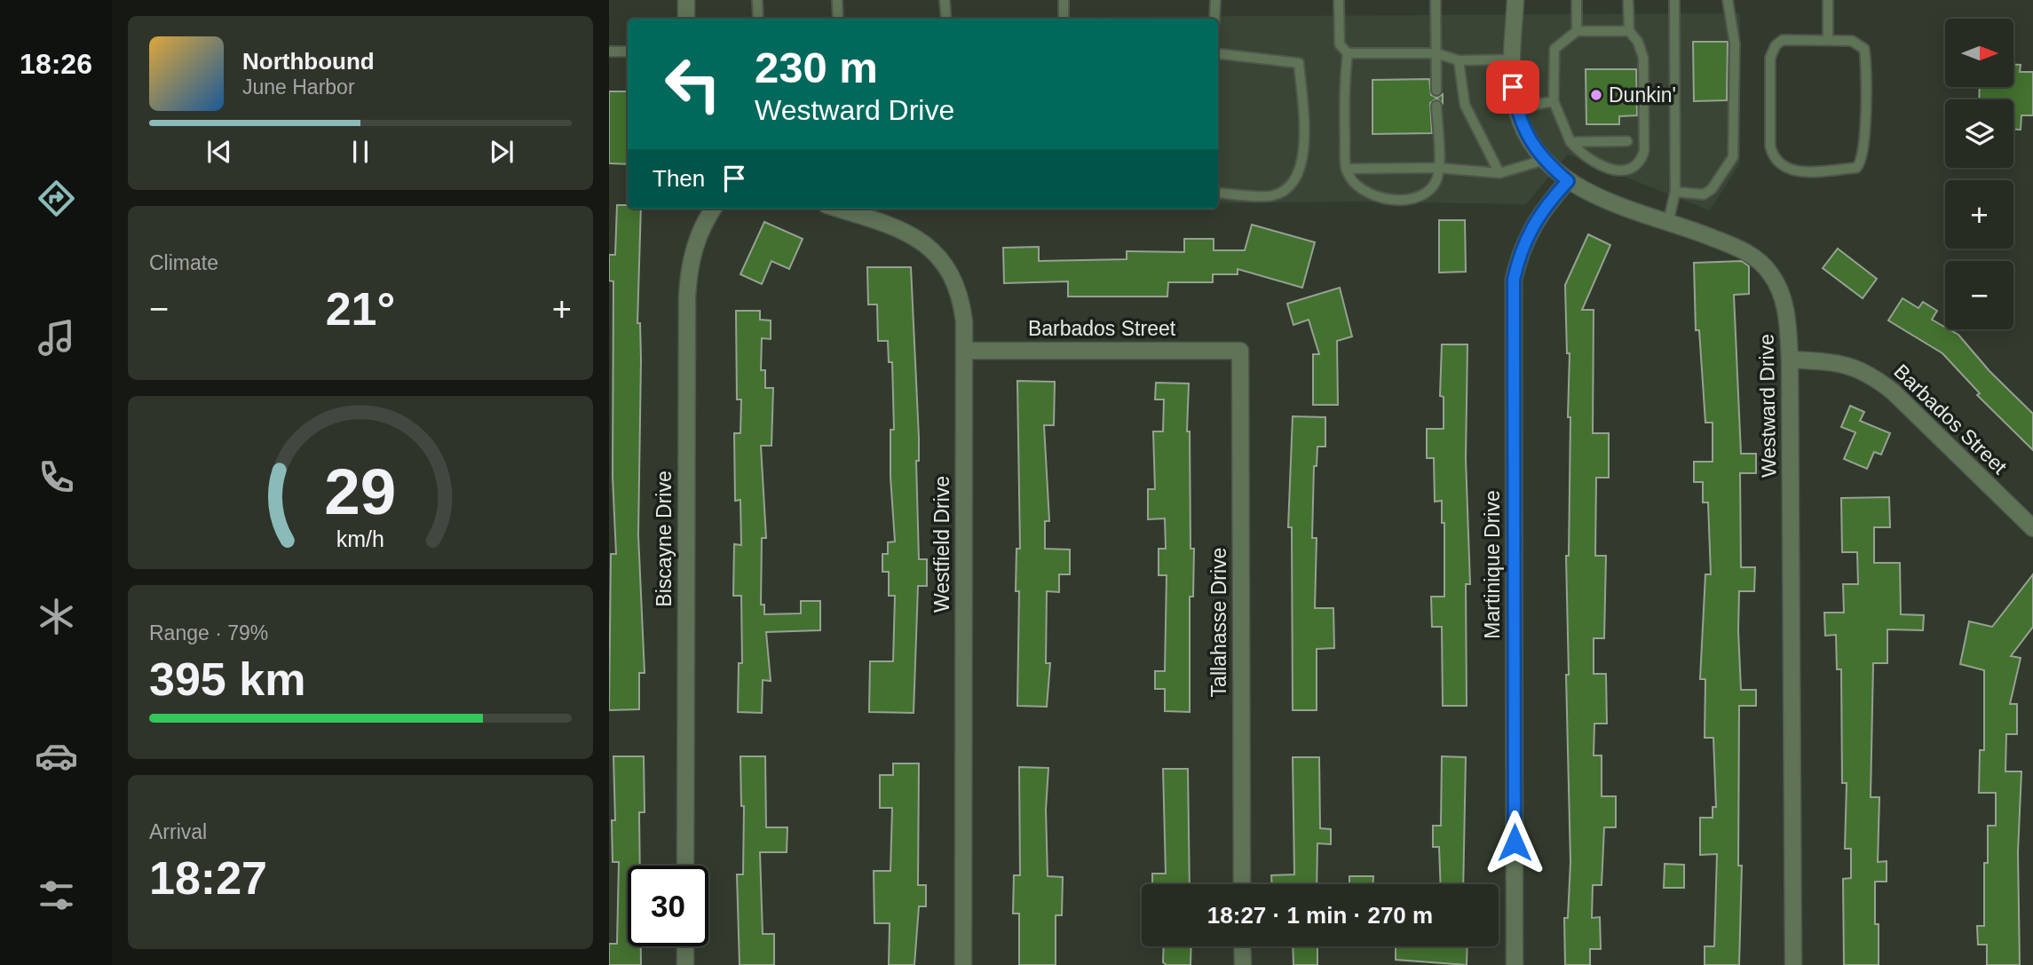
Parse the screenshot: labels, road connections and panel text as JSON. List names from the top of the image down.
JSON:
{
  "streets": {
    "street": [
      "Barbados Street",
      "Westward Drive",
      "Biscayne Drive",
      "Westfield Drive",
      "Martinique Drive",
      "Tallahasse Drive"
    ]
  },
  "crossings": [
    ["Barbados Street", "Westward Drive"],
    ["Barbados Street", "Westfield Drive"],
    ["Barbados Street", "Tallahasse Drive"],
    ["Westward Drive", "Martinique Drive"]
  ],
  "places": ["Dunkin'"],
  "north": "right",
  "page": {
    "tabs": "18:26",
    "map_buttons": ["+", "−"],
    "turn": ["230 m", "Westward Drive"],
    "song": ["Northbound", "June Harbor"],
    "then": "Then",
    "tile": [
      "Climate",
      ["Range · 79%", "395 km"],
      ["Arrival", "18:27"]
    ],
    "heat": ["−", "21°", "+"],
    "limit": "30",
    "trip": "18:27 · 1 min · 270 m",
    "gauge": ["29", "km/h"]
  }
}
